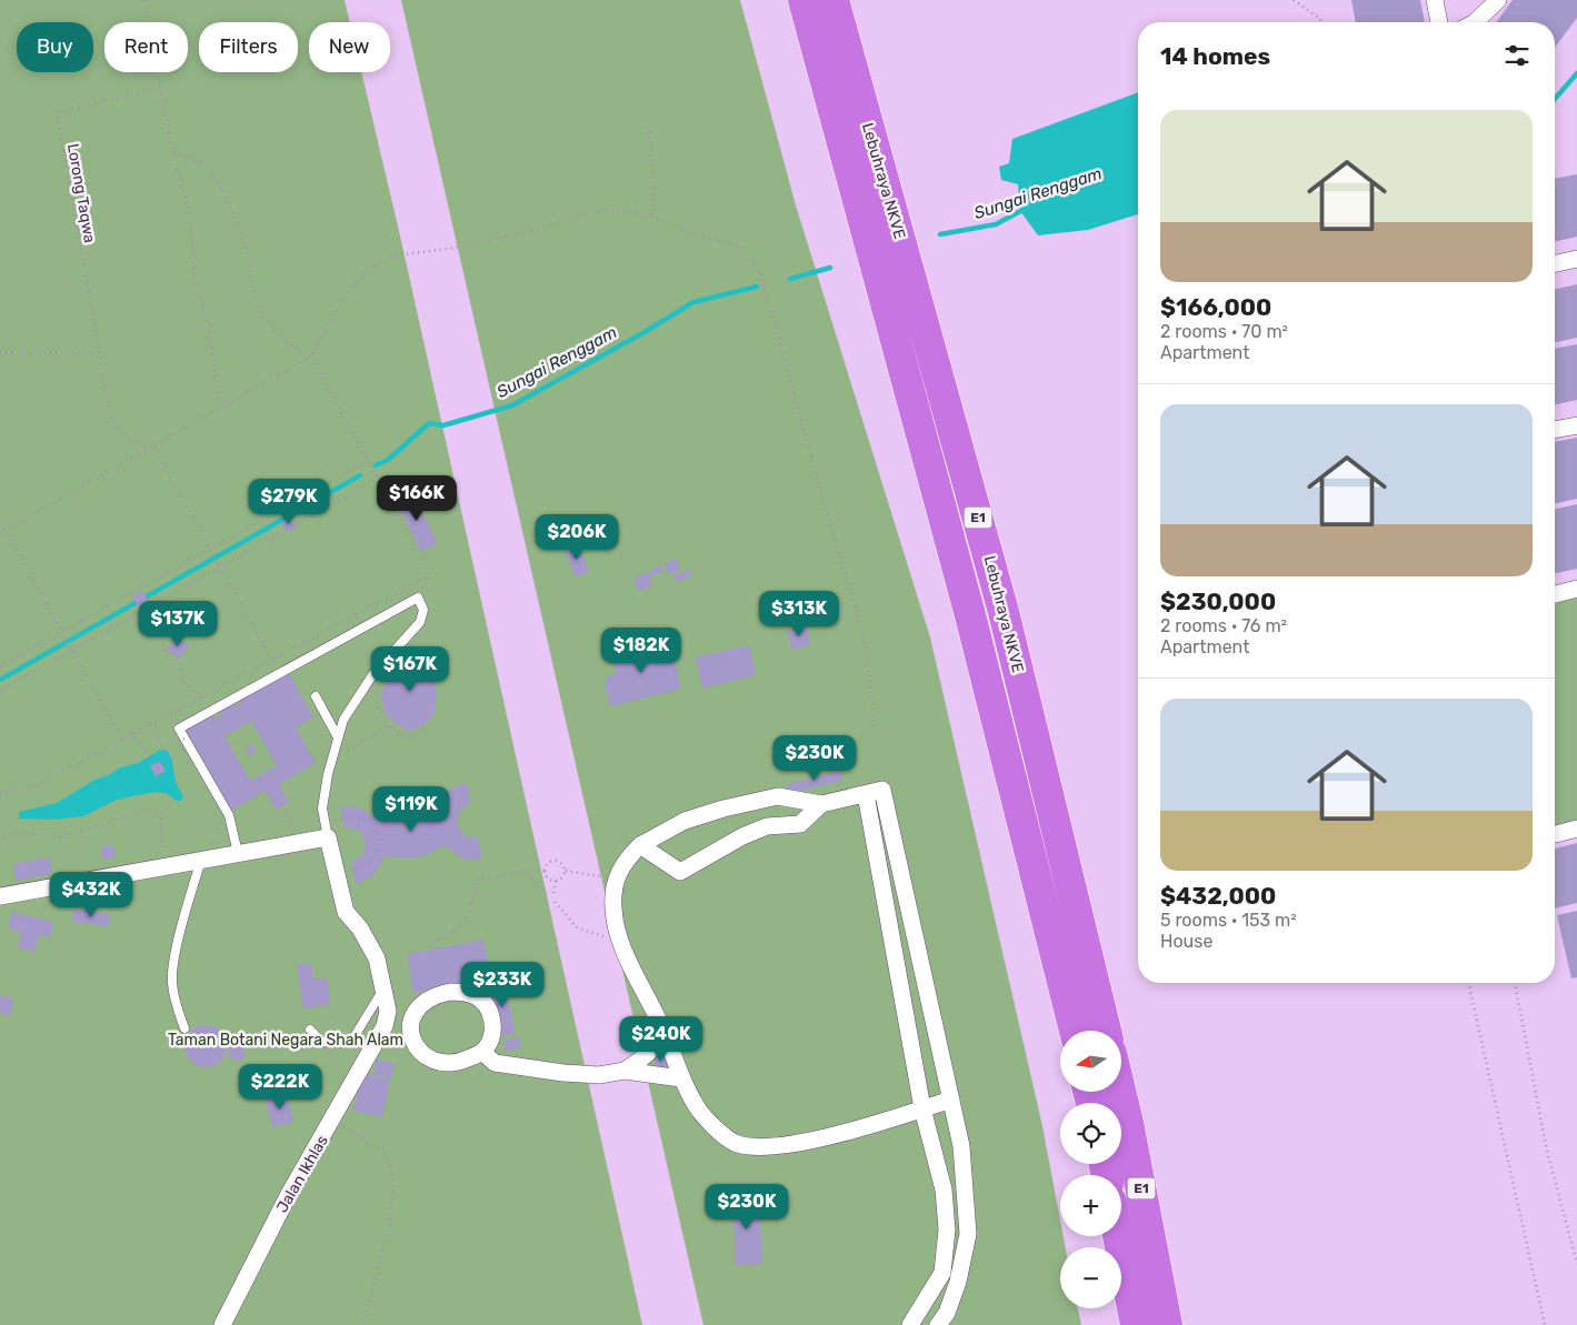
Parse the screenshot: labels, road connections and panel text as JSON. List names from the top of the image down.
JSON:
{
  "streets": {
    "highway": ["Lebuhraya NKVE", "E1"],
    "street": ["Jalan Ikhlas"],
    "path": ["Lorong Taqwa"]
  },
  "water": ["Sungai Renggam"],
  "parks": ["Taman Botani Negara Shah Alam"],
  "north": "left",
  "page": {
    "chip": [
      "Buy",
      "Rent",
      "Filters",
      "New"
    ],
    "heading": "14 homes",
    "list": [
      {
        "name": "$166,000",
        "note": "2 rooms · 70 m² · Apartment"
      },
      {
        "name": "$230,000",
        "note": "2 rooms · 76 m² · Apartment"
      },
      {
        "name": "$432,000",
        "note": "5 rooms · 153 m² · House"
      }
    ],
    "price": [
      "$166K",
      "$279K",
      "$206K",
      "$313K",
      "$137K",
      "$182K",
      "$167K",
      "$230K",
      "$119K",
      "$432K",
      "$233K",
      "$240K",
      "$222K",
      "$230K"
    ],
    "map_buttons": ["+", "−"]
  }
}
